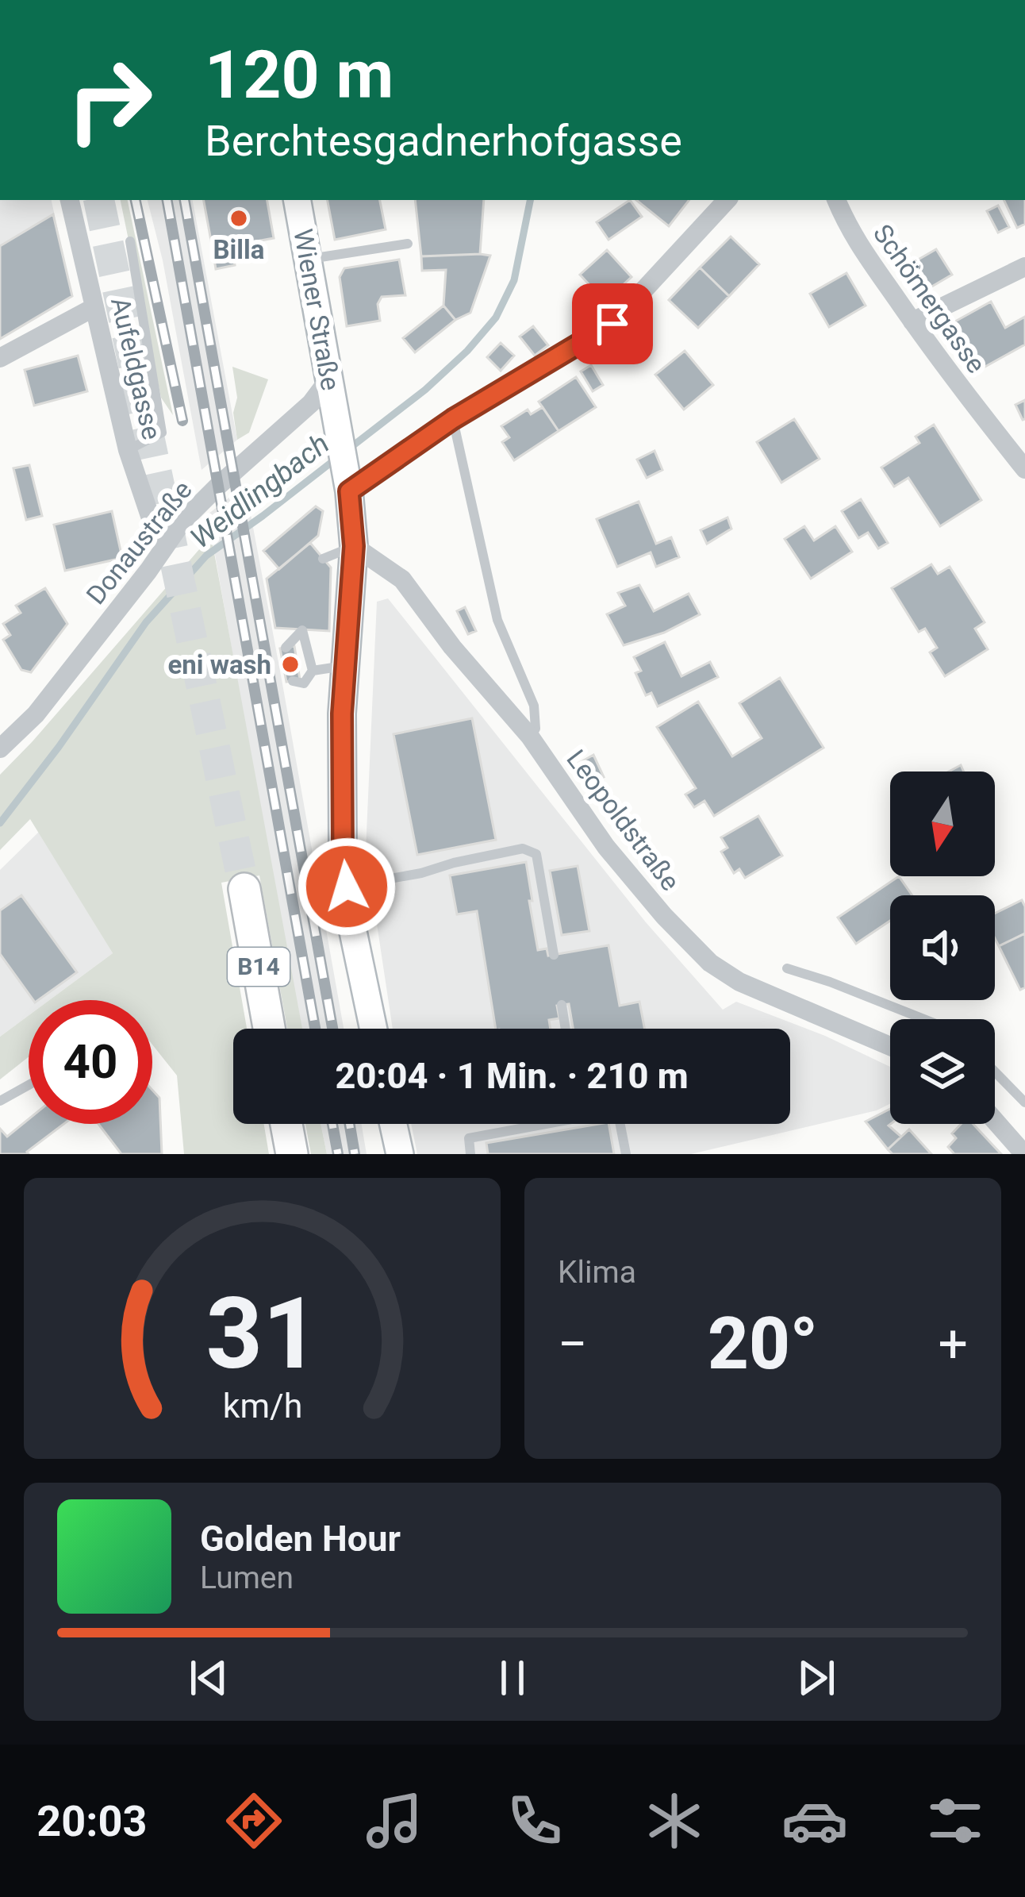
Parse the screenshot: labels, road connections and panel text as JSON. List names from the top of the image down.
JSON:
{
  "streets": {
    "main road": ["B14"],
    "street": [
      "Schömergasse",
      "Wiener Straße",
      "Aufeldgasse",
      "Donaustraße",
      "Leopoldstraße"
    ]
  },
  "crossings": [
    ["Wiener Straße", "Donaustraße"],
    ["Wiener Straße", "Leopoldstraße"],
    ["Aufeldgasse", "Donaustraße"]
  ],
  "water": ["Weidlingbach"],
  "places": ["Billa", "eni wash"],
  "north": "bottom",
  "page": {
    "turn": ["120 m", "Berchtesgadnerhofgasse"],
    "limit": "40",
    "trip": "20:04 · 1 Min. · 210 m",
    "tile": "Klima",
    "heat": ["−", "20°", "+"],
    "song": ["Golden Hour", "Lumen"],
    "tabs": "20:03",
    "gauge": ["31", "km/h"]
  }
}
